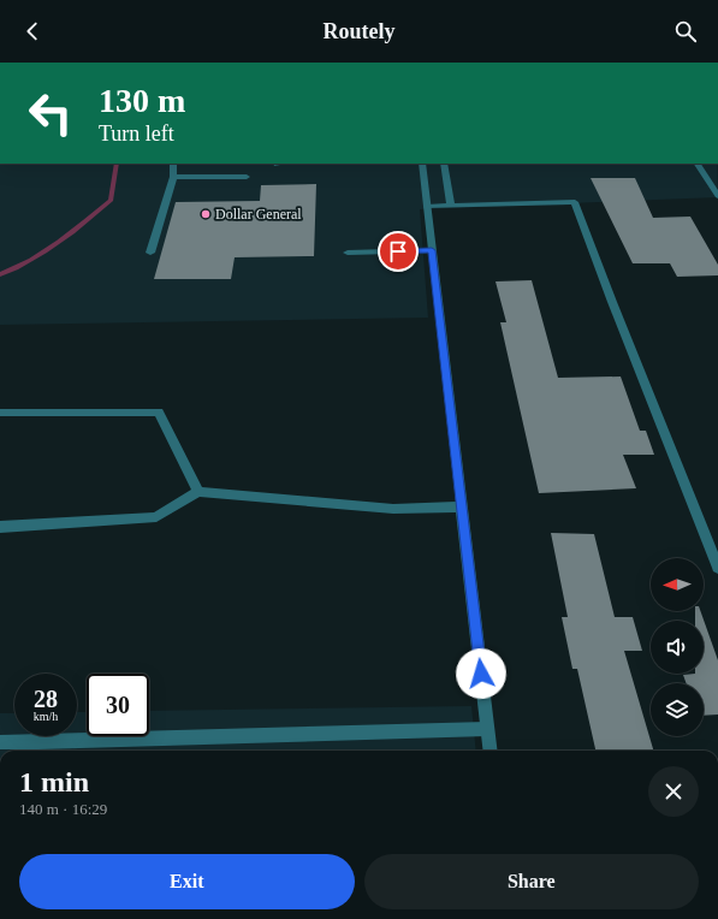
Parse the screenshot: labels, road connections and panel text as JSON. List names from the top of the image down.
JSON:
{
  "places": ["Dollar General"],
  "north": "left",
  "page": {
    "header": "Routely",
    "turn": ["130 m", "Turn left"],
    "speed": "28 km/h",
    "limit": "30",
    "heading": ["1 min", "140 m · 16:29"],
    "buttons": ["Exit", "Share"]
  }
}
